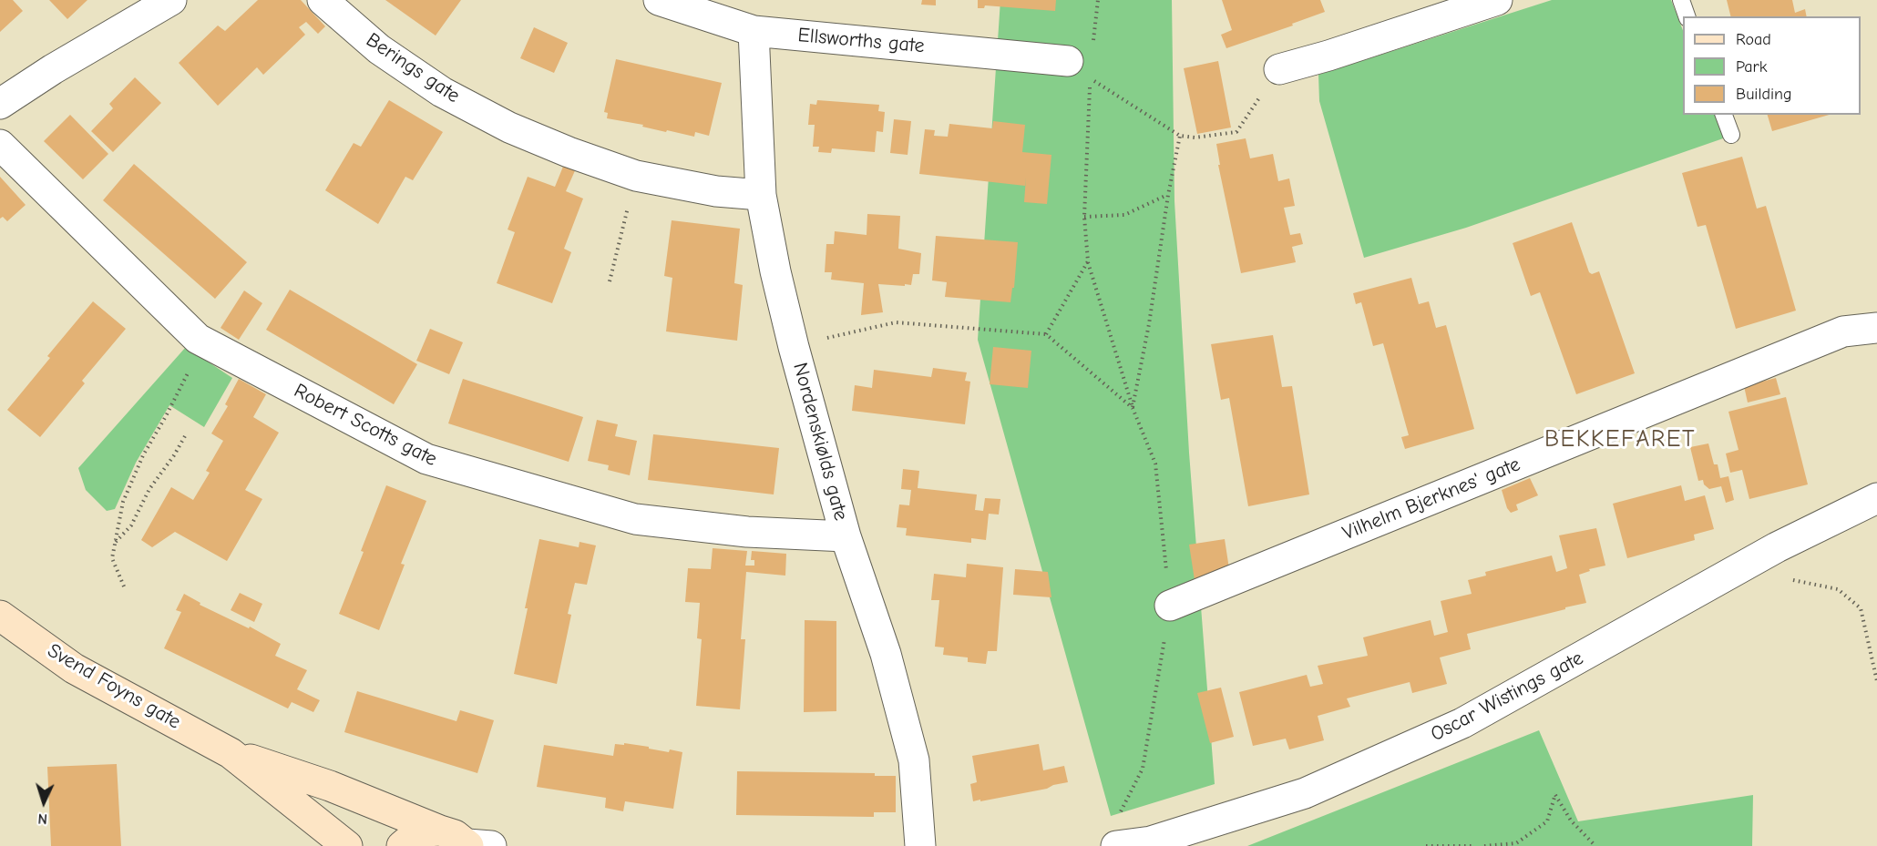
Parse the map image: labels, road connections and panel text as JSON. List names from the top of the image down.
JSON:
{
  "streets": {
    "street": [
      "Ellsworths gate",
      "Berings gate",
      "Robert Scotts gate",
      "Nordenskiølds gate",
      "Vilhelm Bjerknes' gate",
      "Svend Foyns gate",
      "Oscar Wistings gate"
    ]
  },
  "crossings": [
    ["Ellsworths gate", "Nordenskiølds gate"],
    ["Berings gate", "Nordenskiølds gate"],
    ["Robert Scotts gate", "Nordenskiølds gate"]
  ],
  "districts": ["BEKKEFARET"],
  "legend": ["Road", "Park", "Building"],
  "north": "bottom"
}
